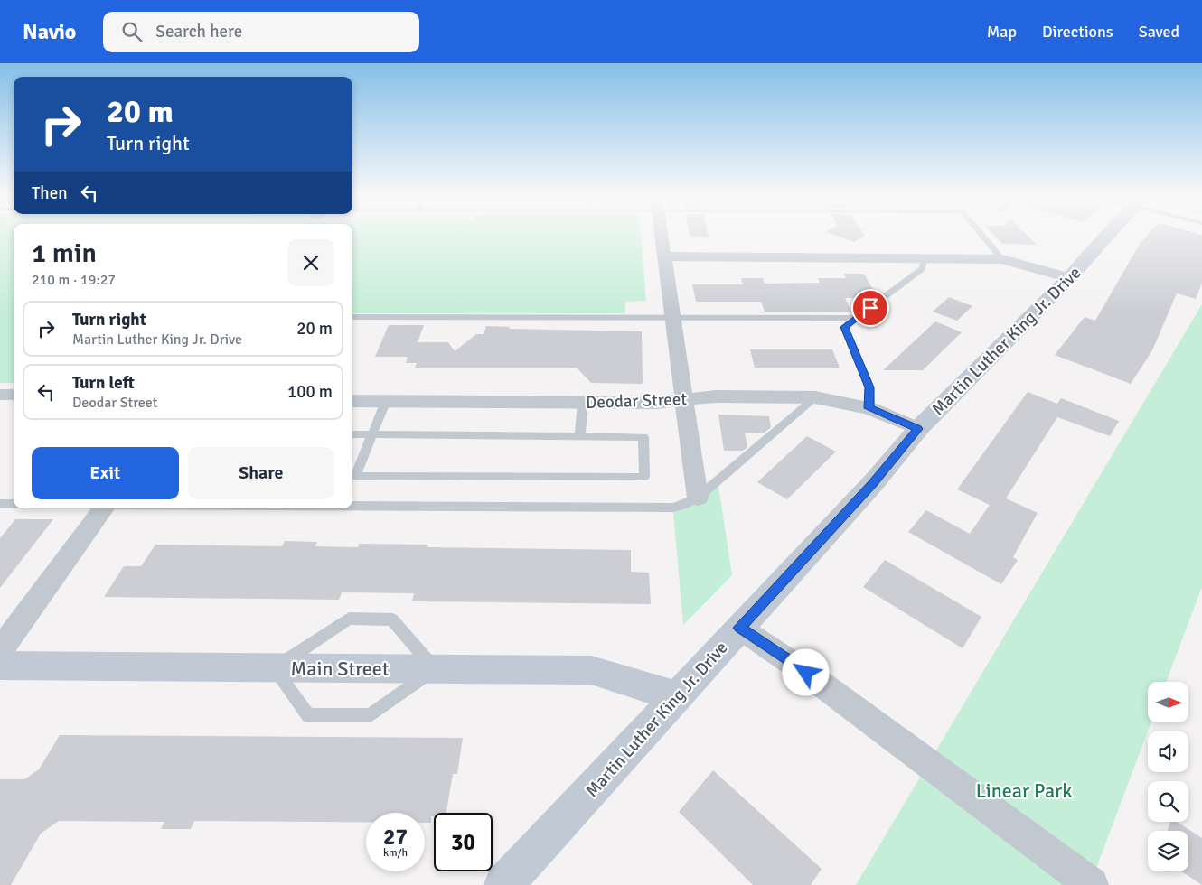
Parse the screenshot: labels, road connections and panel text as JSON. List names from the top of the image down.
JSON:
{
  "streets": {
    "main road": ["Martin Luther King Jr. Drive", "Main Street"],
    "street": ["Deodar Street"]
  },
  "crossings": [
    ["Martin Luther King Jr. Drive", "Deodar Street"],
    ["Martin Luther King Jr. Drive", "Main Street"]
  ],
  "parks": ["Linear Park"],
  "north": "right",
  "page": {
    "header": "Navio",
    "search": "Search here",
    "nav": ["Map", "Directions", "Saved"],
    "turn": ["20 m", "Turn right"],
    "then": "Then",
    "heading": ["1 min", "210 m · 19:27"],
    "list": [
      {
        "name": "Turn right",
        "note": "Martin Luther King Jr. Drive",
        "value": "20 m"
      },
      {
        "name": "Turn left",
        "note": "Deodar Street",
        "value": "100 m"
      }
    ],
    "buttons": ["Exit", "Share"],
    "speed": "27 km/h",
    "limit": "30"
  }
}
